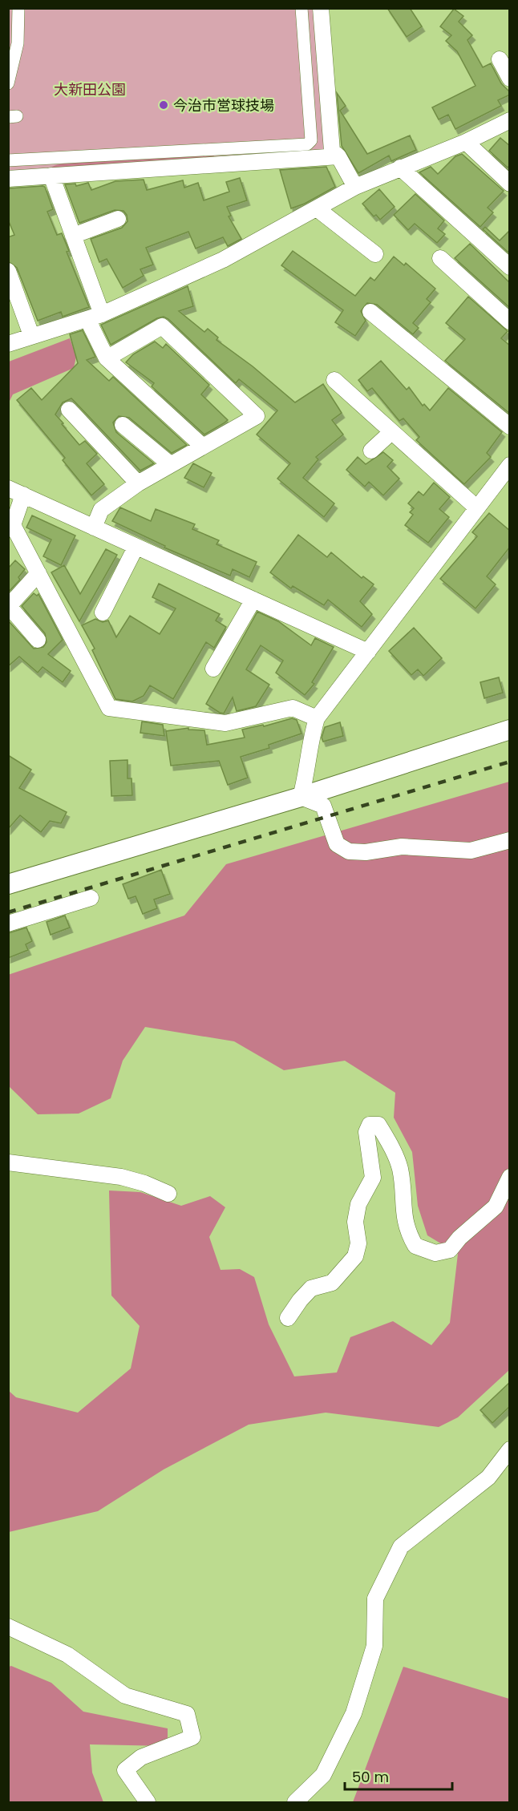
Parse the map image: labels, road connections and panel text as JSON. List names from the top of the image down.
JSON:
{
  "parks": ["大新田公園"],
  "places": ["今治市営球技場"],
  "scale_bar": "50 m"
}
